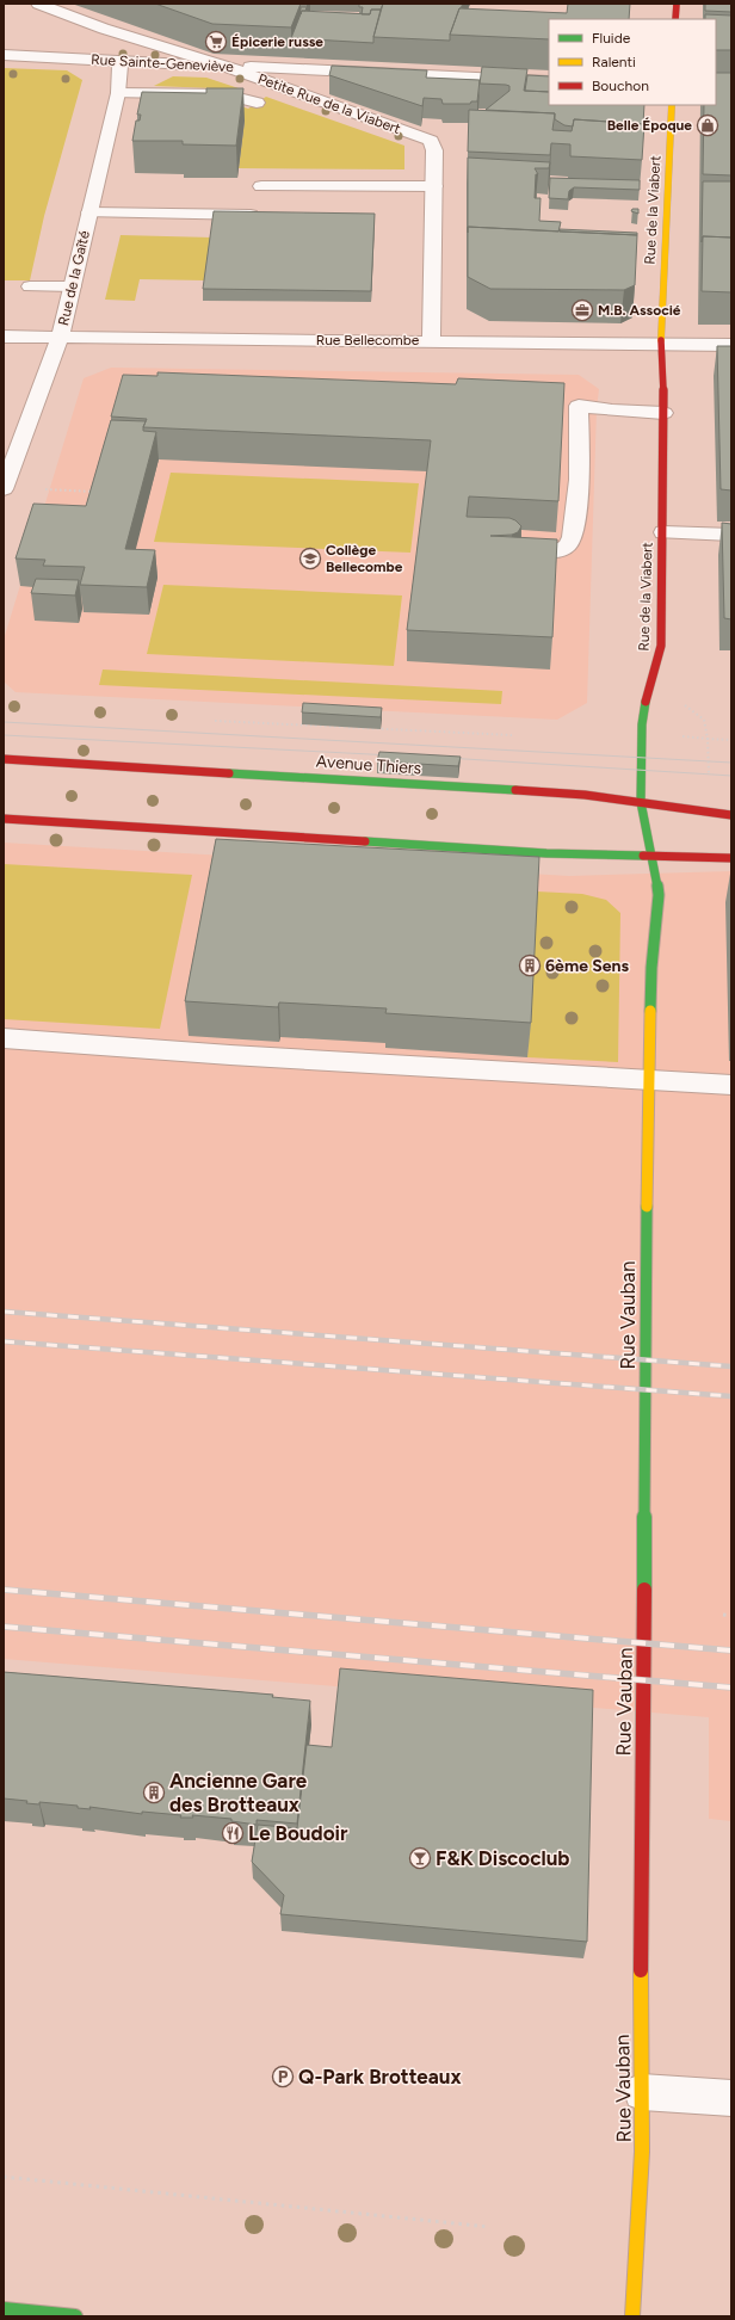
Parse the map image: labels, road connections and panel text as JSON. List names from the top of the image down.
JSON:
{
  "streets": {
    "street": [
      "Rue Sainte-Geneviève",
      "Petite Rue de la Viabert",
      "Rue de la Viabert",
      "Rue de la Gaîté",
      "Rue Bellecombe",
      "Avenue Thiers",
      "Rue Vauban"
    ]
  },
  "crossings": [
    ["Rue Sainte-Geneviève", "Petite Rue de la Viabert"],
    ["Rue Sainte-Geneviève", "Rue de la Gaîté"],
    ["Petite Rue de la Viabert", "Rue Bellecombe"],
    ["Rue de la Viabert", "Rue Bellecombe"],
    ["Rue de la Viabert", "Avenue Thiers"],
    ["Rue de la Viabert", "Rue Vauban"],
    ["Rue de la Gaîté", "Rue Bellecombe"]
  ],
  "places": {
    "supermarket": ["Épicerie russe"],
    "shop": ["Belle Époque"],
    "office": ["M.B. Associé"],
    "school or university": ["Collège Bellecombe"],
    "building": ["6ème Sens", "Ancienne Gare des Brotteaux"],
    "restaurant": ["Le Boudoir"],
    "bar": ["F&K Discoclub"],
    "parking": ["Q-Park Brotteaux"]
  },
  "legend": ["Fluide", "Ralenti", "Bouchon"]
}
